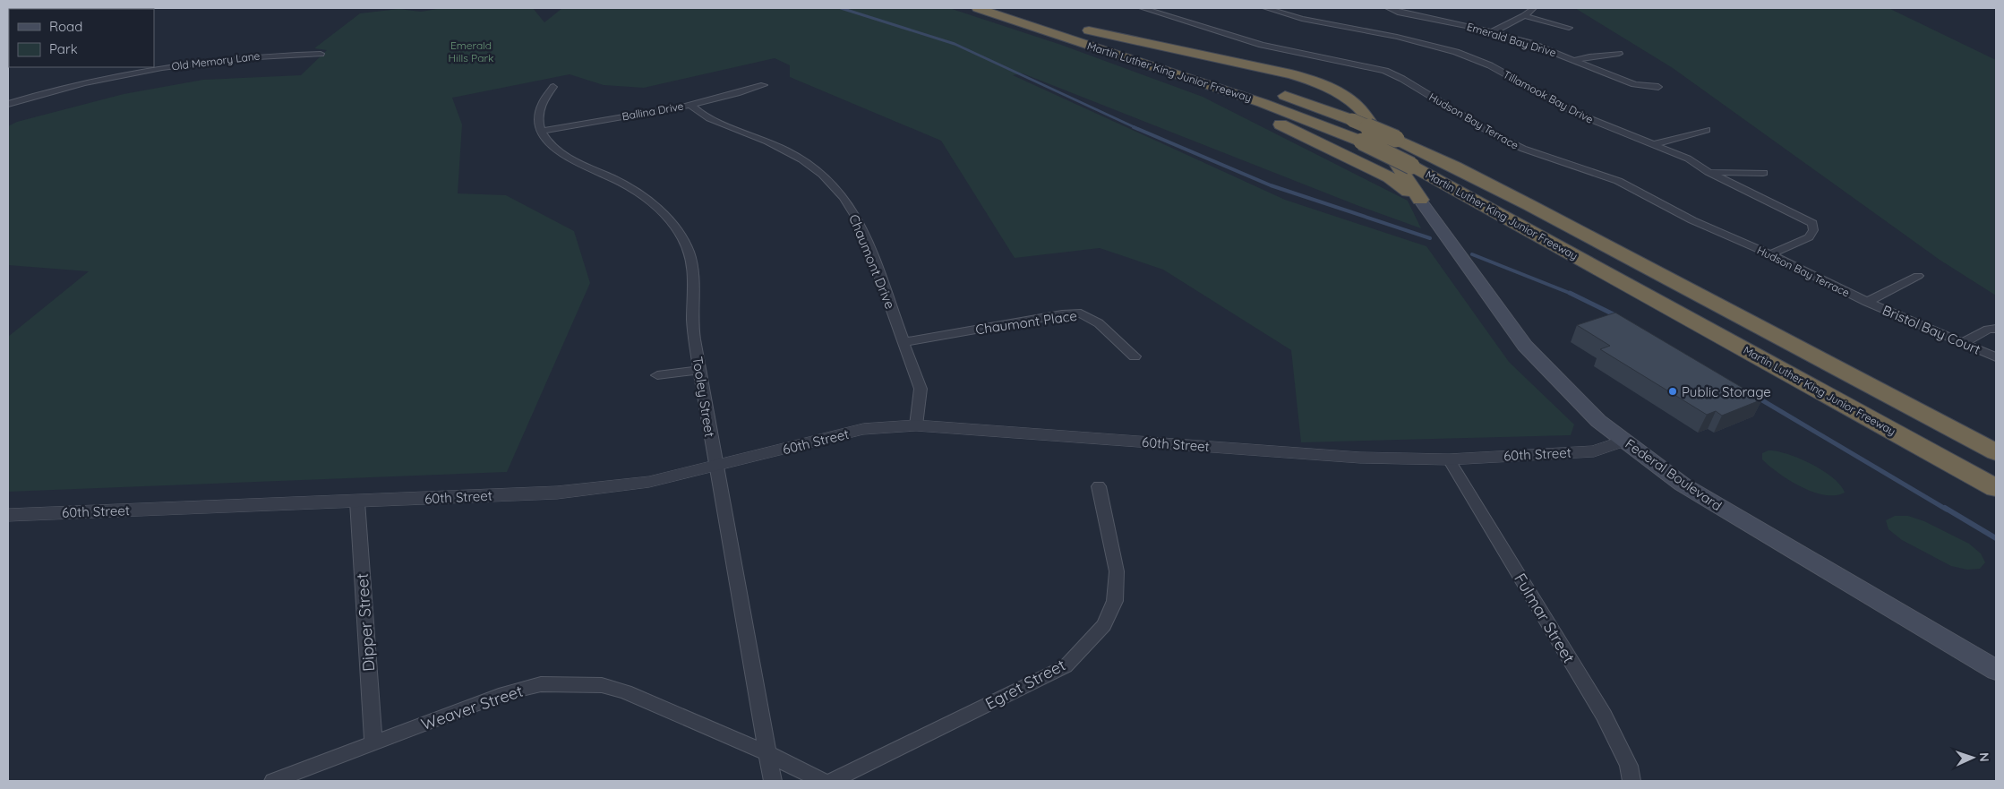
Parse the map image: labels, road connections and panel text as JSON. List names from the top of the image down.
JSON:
{
  "streets": {
    "highway": ["Martin Luther King Junior Freeway"],
    "main road": ["Federal Boulevard"],
    "street": [
      "Emerald Bay Drive",
      "Old Memory Lane",
      "Tillamook Bay Drive",
      "Ballina Drive",
      "Hudson Bay Terrace",
      "Chaumont Drive",
      "Chaumont Place",
      "Bristol Bay Court",
      "Tooley Street",
      "60th Street",
      "Fulmar Street",
      "Dipper Street",
      "Egret Street",
      "Weaver Street"
    ]
  },
  "crossings": [
    ["Martin Luther King Junior Freeway", "Federal Boulevard"],
    ["Tillamook Bay Drive", "Hudson Bay Terrace"],
    ["Ballina Drive", "Chaumont Drive"],
    ["Ballina Drive", "Tooley Street"],
    ["Hudson Bay Terrace", "Bristol Bay Court"],
    ["Chaumont Drive", "Chaumont Place"],
    ["Chaumont Drive", "60th Street"],
    ["Tooley Street", "60th Street"],
    ["Tooley Street", "Weaver Street"],
    ["60th Street", "Federal Boulevard"],
    ["60th Street", "Fulmar Street"],
    ["60th Street", "Dipper Street"],
    ["Dipper Street", "Weaver Street"]
  ],
  "parks": ["Emerald Hills Park"],
  "places": ["Public Storage"],
  "legend": ["Road", "Park"],
  "north": "right"
}
